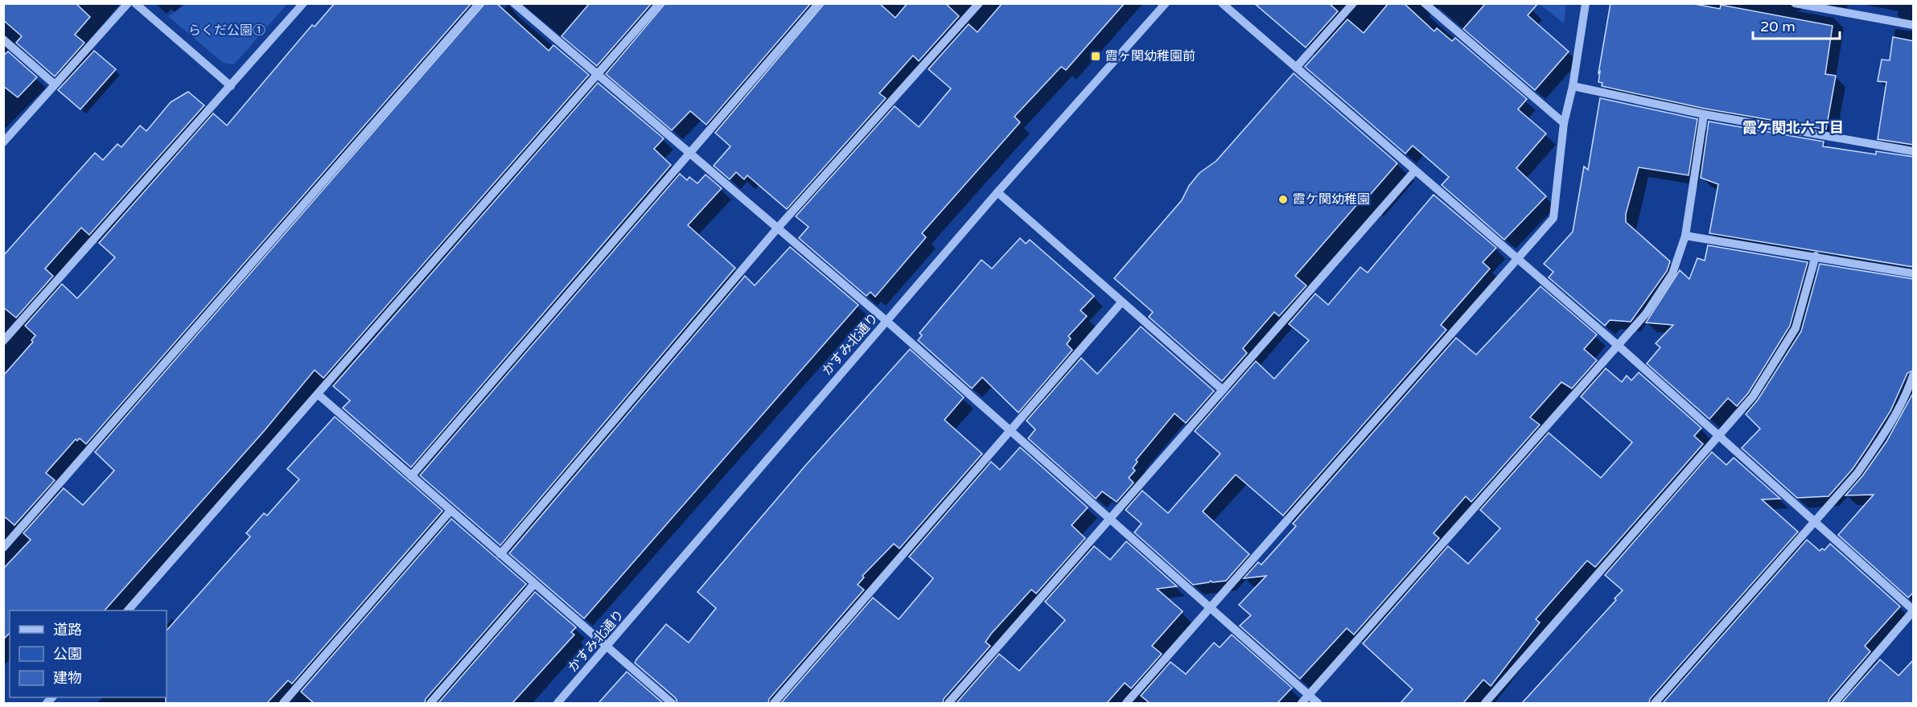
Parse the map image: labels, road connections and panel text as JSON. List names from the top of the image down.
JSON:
{
  "streets": {
    "street": ["かすみ北通り"]
  },
  "districts": ["霞ケ関北六丁目"],
  "parks": ["らくだ公園①"],
  "places": {
    "transit": ["霞ヶ関幼稚園前"],
    "other": ["霞ケ関幼稚園"]
  },
  "legend": ["道路", "公園", "建物"],
  "scale_bar": "20 m"
}
